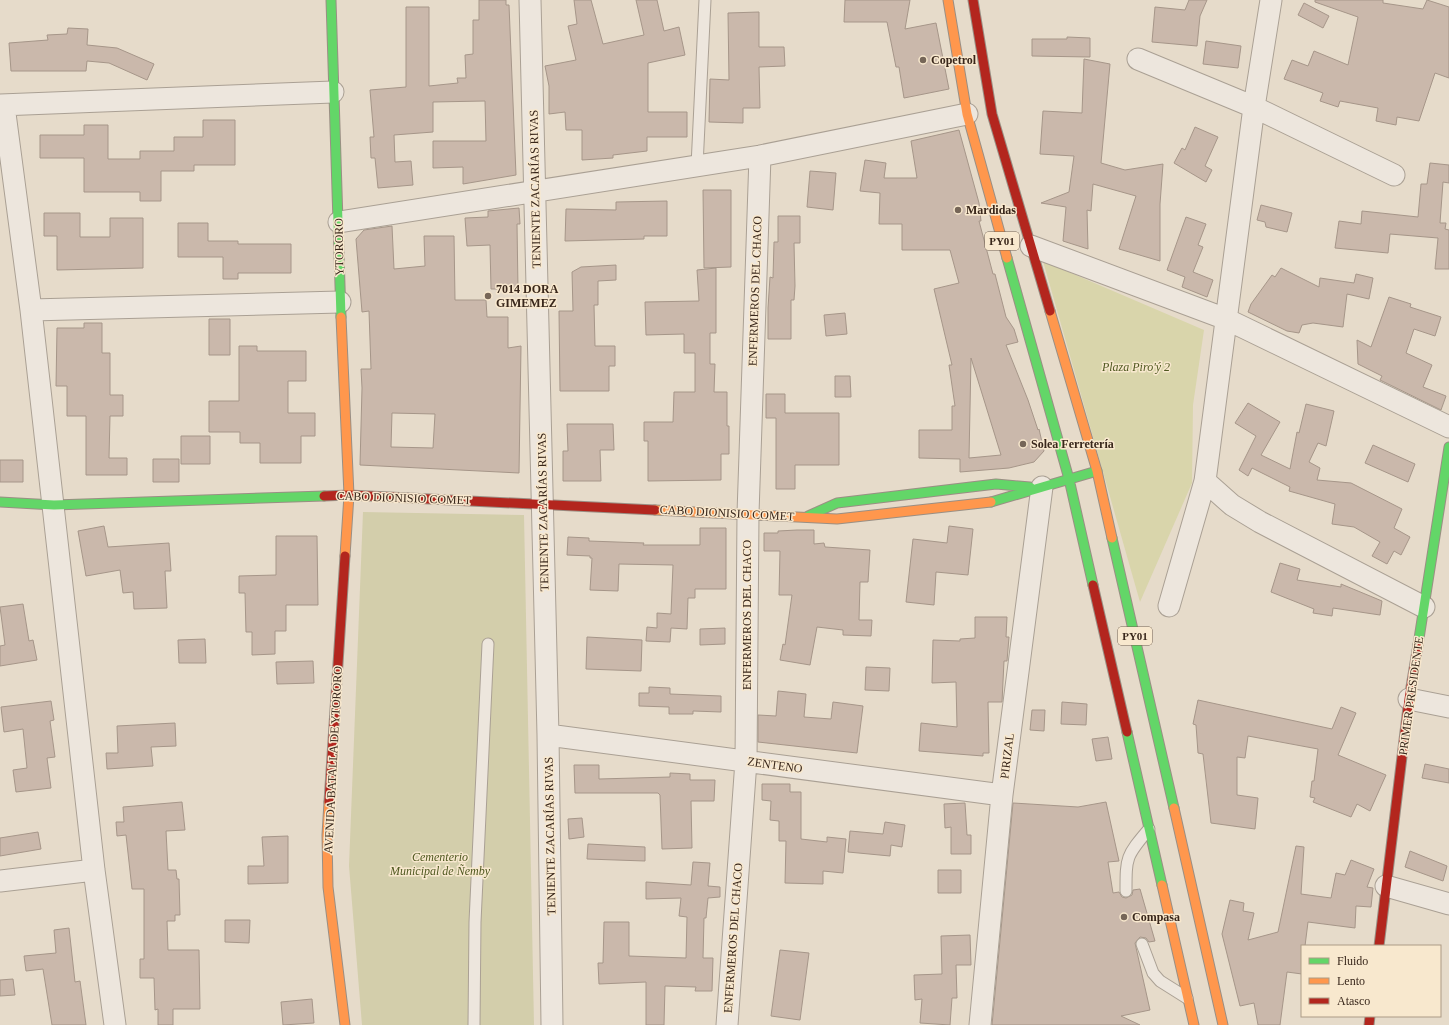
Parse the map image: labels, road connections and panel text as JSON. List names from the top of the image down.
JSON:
{
  "streets": {
    "main road": [
      "PY01",
      "YTORORO",
      "CABO DIONISIO COMET",
      "PRIMER PRESIDENTE",
      "AVENIDA BATALLA DE YTORORO"
    ],
    "street": [
      "TENIENTE ZACARÍAS RIVAS",
      "ENFERMEROS DEL CHACO",
      "PIRIZAL",
      "ZENTENO"
    ]
  },
  "crossings": [
    ["TENIENTE ZACARÍAS RIVAS", "CABO DIONISIO COMET"],
    ["TENIENTE ZACARÍAS RIVAS", "ZENTENO"],
    ["PY01", "CABO DIONISIO COMET"],
    ["YTORORO", "CABO DIONISIO COMET"],
    ["YTORORO", "AVENIDA BATALLA DE YTORORO"],
    ["ENFERMEROS DEL CHACO", "CABO DIONISIO COMET"],
    ["ENFERMEROS DEL CHACO", "ZENTENO"],
    ["CABO DIONISIO COMET", "PIRIZAL"],
    ["CABO DIONISIO COMET", "AVENIDA BATALLA DE YTORORO"],
    ["PIRIZAL", "ZENTENO"]
  ],
  "parks": ["Plaza Piro'ý 2", "Cementerio Municipal de Ñemby"],
  "places": [
    "Copetrol",
    "Mardidas",
    "7014 DORA GIMEMEZ",
    "Solea Ferretería",
    "Compasa"
  ],
  "legend": ["Fluido", "Lento", "Atasco"]
}
